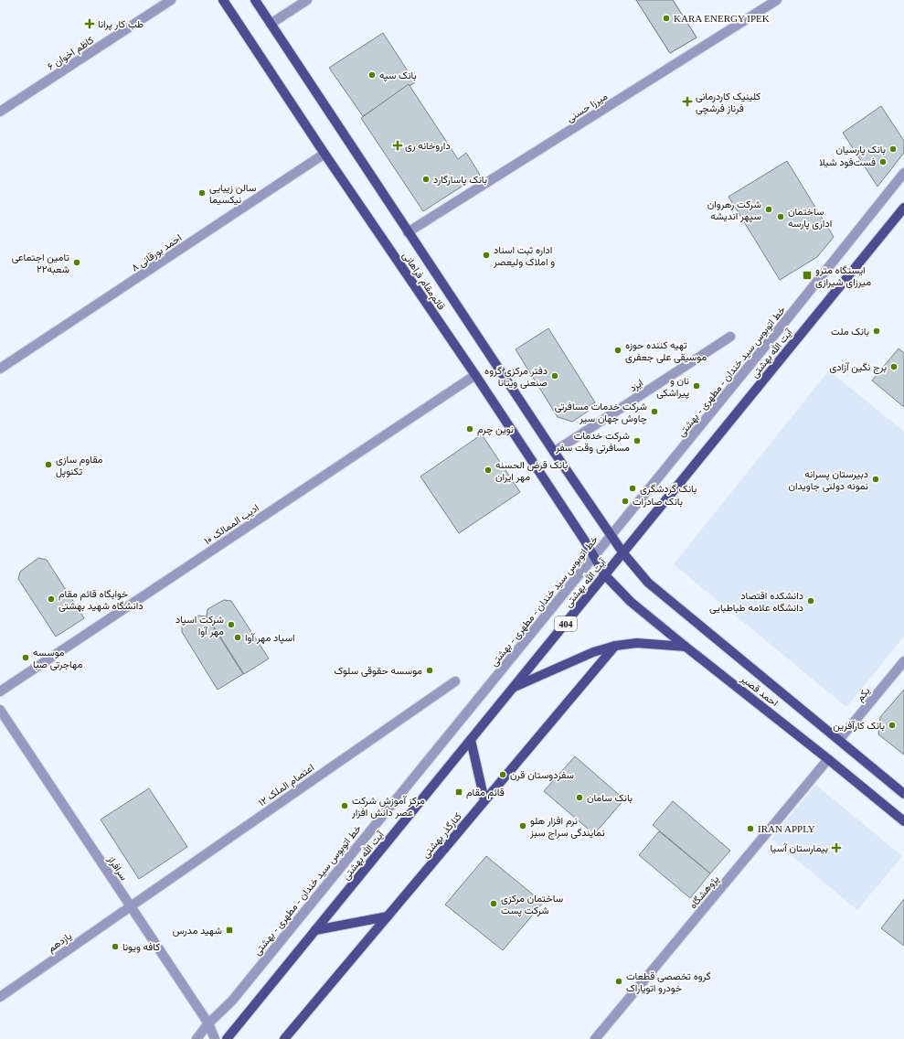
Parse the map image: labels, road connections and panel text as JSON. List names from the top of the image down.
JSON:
{
  "streets": {
    "main road": [
      "قائم‌مقام فراهانی",
      "آیت الله بهشتی",
      "404",
      "احمد قصیر",
      "کنارگذر بهشتی"
    ],
    "street": [
      "کاظم اخوان ۶",
      "میرزا حسنی",
      "احمد بورقانی ۸",
      "خط اتوبوس سید خندان - مطهری - بهشتی",
      "ایزد",
      "ادیب الممالک ۱۰",
      "یکم",
      "اعتصام الملک ۱۲",
      "سرافراز",
      "پژوهشگاه",
      "یازدهم"
    ]
  },
  "crossings": [
    ["میرزا حسنی", "قائم‌مقام فراهانی"],
    ["احمد بورقانی ۸", "قائم‌مقام فراهانی"],
    ["قائم‌مقام فراهانی", "آیت الله بهشتی"],
    ["قائم‌مقام فراهانی", "خط اتوبوس سید خندان - مطهری - بهشتی"],
    ["قائم‌مقام فراهانی", "ایزد"],
    ["قائم‌مقام فراهانی", "ادیب الممالک ۱۰"],
    ["قائم‌مقام فراهانی", "احمد قصیر"],
    ["آیت الله بهشتی", "احمد قصیر"],
    ["خط اتوبوس سید خندان - مطهری - بهشتی", "سرافراز"],
    ["احمد قصیر", "یکم"],
    ["احمد قصیر", "پژوهشگاه"],
    ["اعتصام الملک ۱۲", "سرافراز"],
    ["اعتصام الملک ۱۲", "یازدهم"],
    ["سرافراز", "یازدهم"]
  ],
  "places": {
    "other": [
      "KARA ENERGY IPEK",
      "بانک سپه",
      "بانک پارسیان",
      "فست‌فود شیلا",
      "بانک پاسارگارد",
      "سالن زیبایی نیکسیما",
      "شرکت رهروان سپهر اندیشه",
      "ساختمان اداری پارسه",
      "اداره ثبت اسناد و املاک ولیعصر",
      "تامین اجتماعی شعبه۲۲",
      "بانک ملت",
      "تهیه کننده حوزه موسیقی علی جعفری",
      "برج نگین آزادی",
      "دفتر مرکزی گروه صنعنی ویتانا",
      "نان و پیراشکی",
      "شرکت خدمات مسافرتی چاوش جهان سیر",
      "نوین چرم",
      "شرکت خدمات مسافرتی وقت سفر",
      "مقاوم سازی تکنوپل",
      "بانک قرض الحسنه مهر ایران",
      "دبيرستان پسرانه نمونه دولتی جاويدان",
      "بانک گردشگری",
      "بانک صادرات",
      "خوابگاه قائم مقام دانشگاه شهید بهشتی",
      "دانشکده اقتصاد دانشگاه علامه طباطبایی",
      "شرکت اسپاد مهر آوا",
      "اسپاد مهر آوا",
      "موسسه مهاجرتی صبا",
      "موسسه حقوقی سلوک",
      "بانک کارآفرین",
      "سفردوستان قرن",
      "بانک سامان",
      "مرکز آموزش شرکت عصر دانش افزار",
      "نرم افزار هلو نمایندگی سراج‌ سبز",
      "IRAN APPLY",
      "ساختمان مرکزی شرکت پست",
      "کافه ویونا",
      "گروه تخصصی قطعات خودرو اتویاراک"
    ],
    "health": [
      "طب کار پرانا",
      "کلینیک کاردرمانی فرناز فرشچی",
      "داروخانه ری",
      "بیمارستان آسیا"
    ],
    "transit": ["ایستگاه مترو میرزای شیرازی", "قائم مقام", "شهید مدرس"]
  }
}
